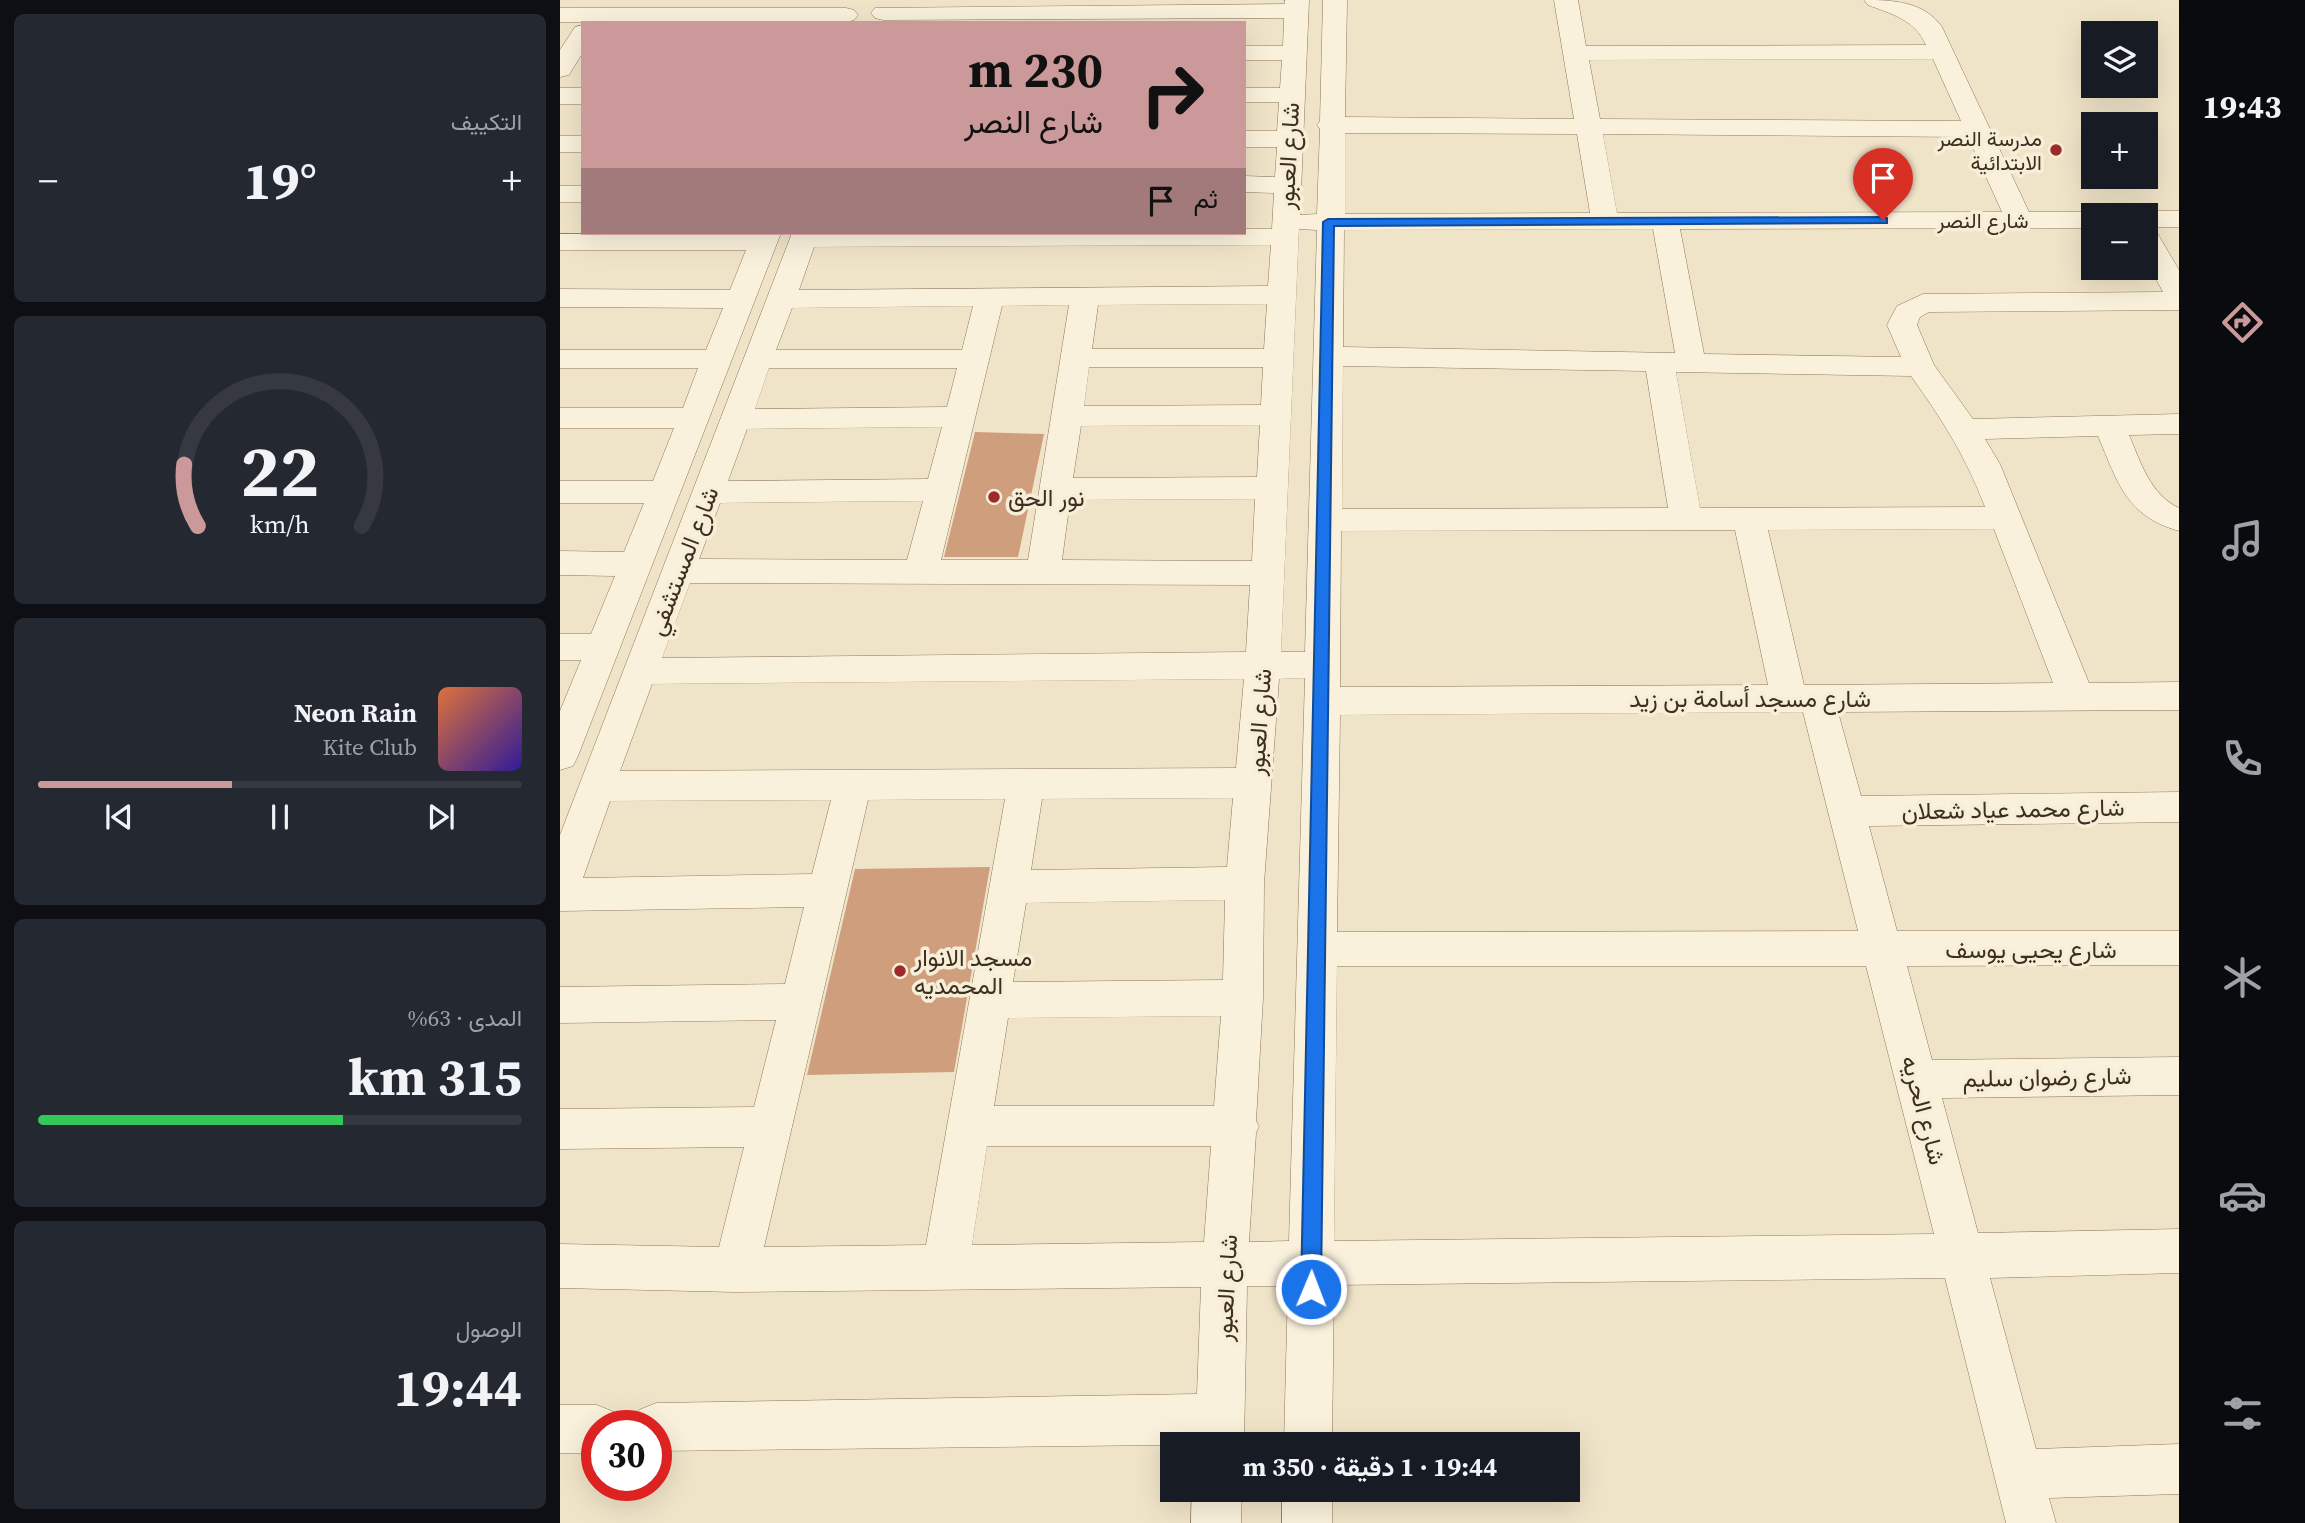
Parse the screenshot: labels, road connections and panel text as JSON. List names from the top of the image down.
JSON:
{
  "streets": {
    "street": [
      "شارع العبور",
      "شارع النصر",
      "شارع المستشفي",
      "شارع مسجد أسامة بن زيد",
      "شارع محمد عياد شعلان",
      "شارع يحيى يوسف",
      "شارع رضوان سليم",
      "شارع الحريه"
    ]
  },
  "crossings": [
    ["شارع العبور", "شارع النصر"],
    ["شارع العبور", "شارع مسجد أسامة بن زيد"],
    ["شارع العبور", "شارع يحيى يوسف"],
    ["شارع النصر", "شارع المستشفي"],
    ["شارع مسجد أسامة بن زيد", "شارع الحريه"],
    ["شارع محمد عياد شعلان", "شارع الحريه"],
    ["شارع يحيى يوسف", "شارع الحريه"],
    ["شارع رضوان سليم", "شارع الحريه"]
  ],
  "places": ["مدرسة النصر الابتدائية", "نور الحق", "مسجد الانوار المحمديه"],
  "page": {
    "tabs": "19:43",
    "tile": [
      "التكييف",
      ["المدى · 63%", "315 km"],
      ["الوصول", "19:44"]
    ],
    "map_buttons": ["+", "−"],
    "turn": ["230 m", "شارع النصر"],
    "heat": ["−", "19°", "+"],
    "then": "ثم",
    "song": ["Neon Rain", "Kite Club"],
    "limit": "30",
    "trip": "19:44 · 1 دقيقة · 350 m",
    "gauge": ["22", "km/h"]
  }
}
